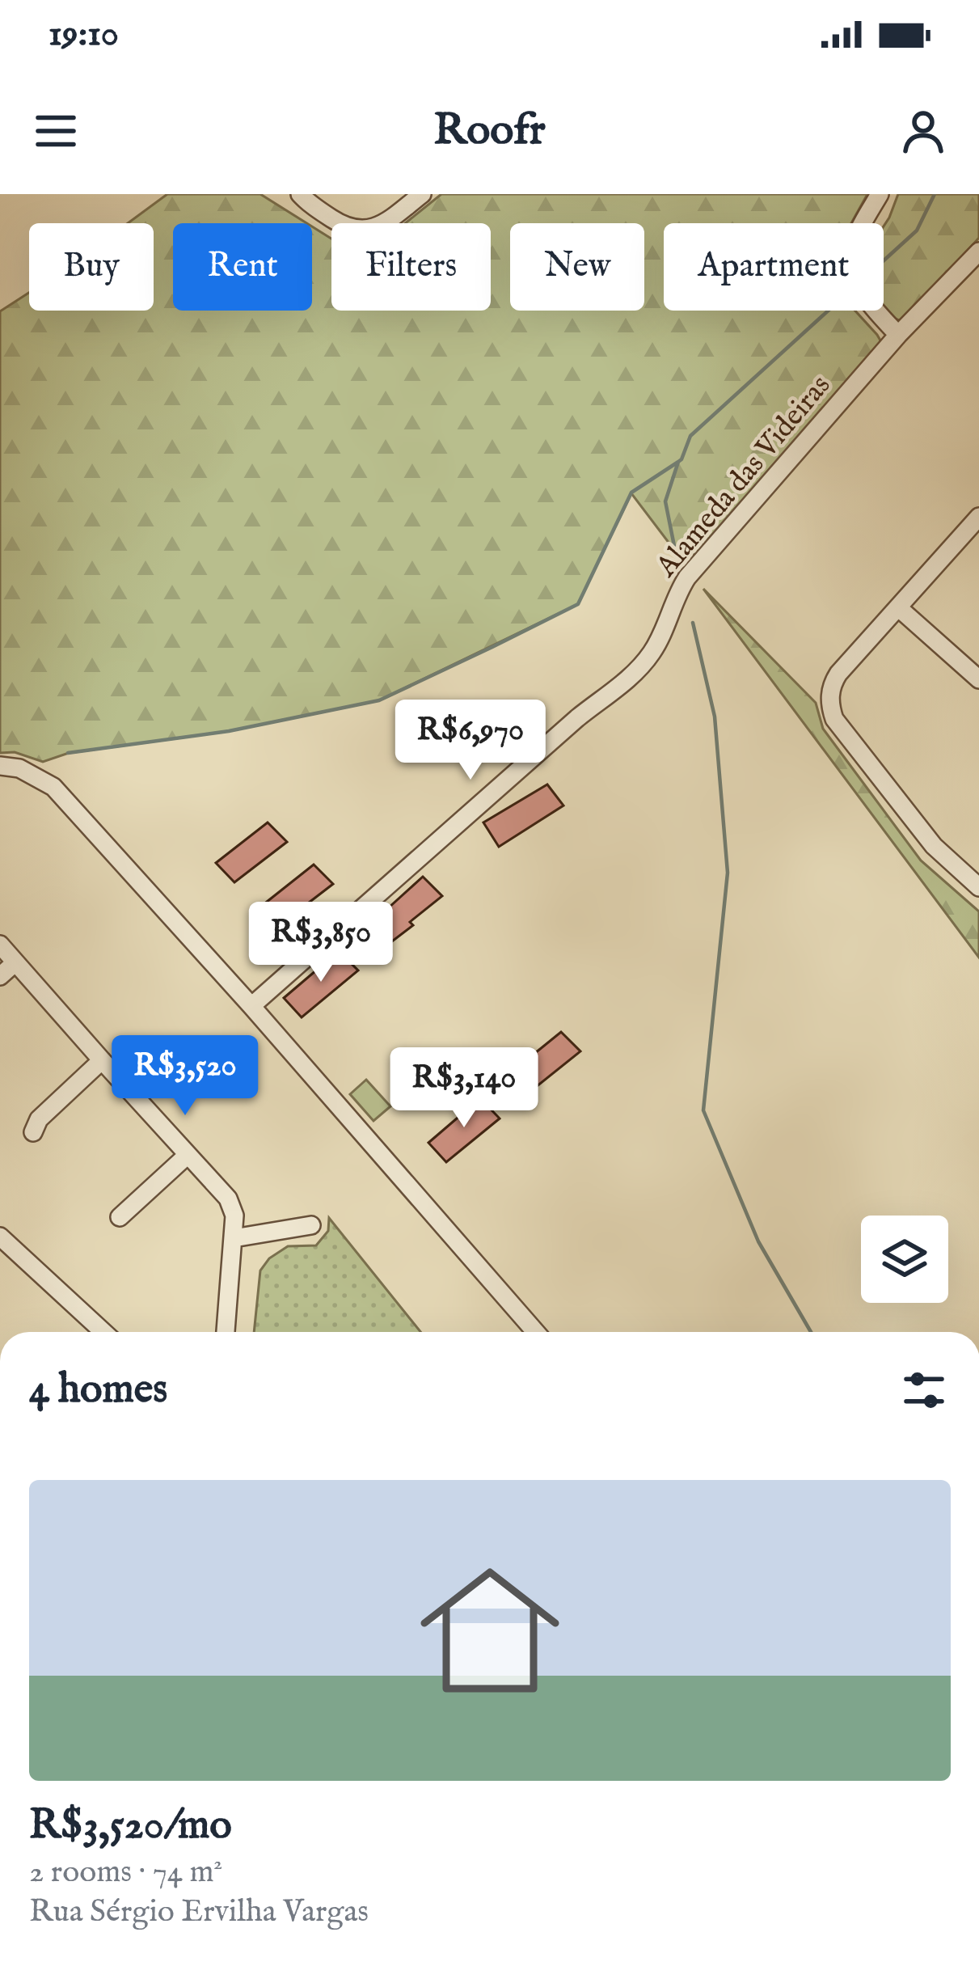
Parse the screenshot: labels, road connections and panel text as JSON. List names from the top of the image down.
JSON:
{
  "streets": {
    "street": ["Alameda das Videiras"]
  },
  "page": {
    "status": "19:10",
    "header": "Roofr",
    "chip": [
      "Buy",
      "Rent",
      "Filters",
      "New",
      "Apartment"
    ],
    "price": [
      "R$6,970",
      "R$3,850",
      "R$3,520",
      "R$3,140"
    ],
    "heading": "4 homes",
    "list": [
      {
        "name": "R$3,520/mo",
        "note": "2 rooms · 74 m² · Rua Sérgio Ervilha Vargas"
      }
    ]
  }
}
